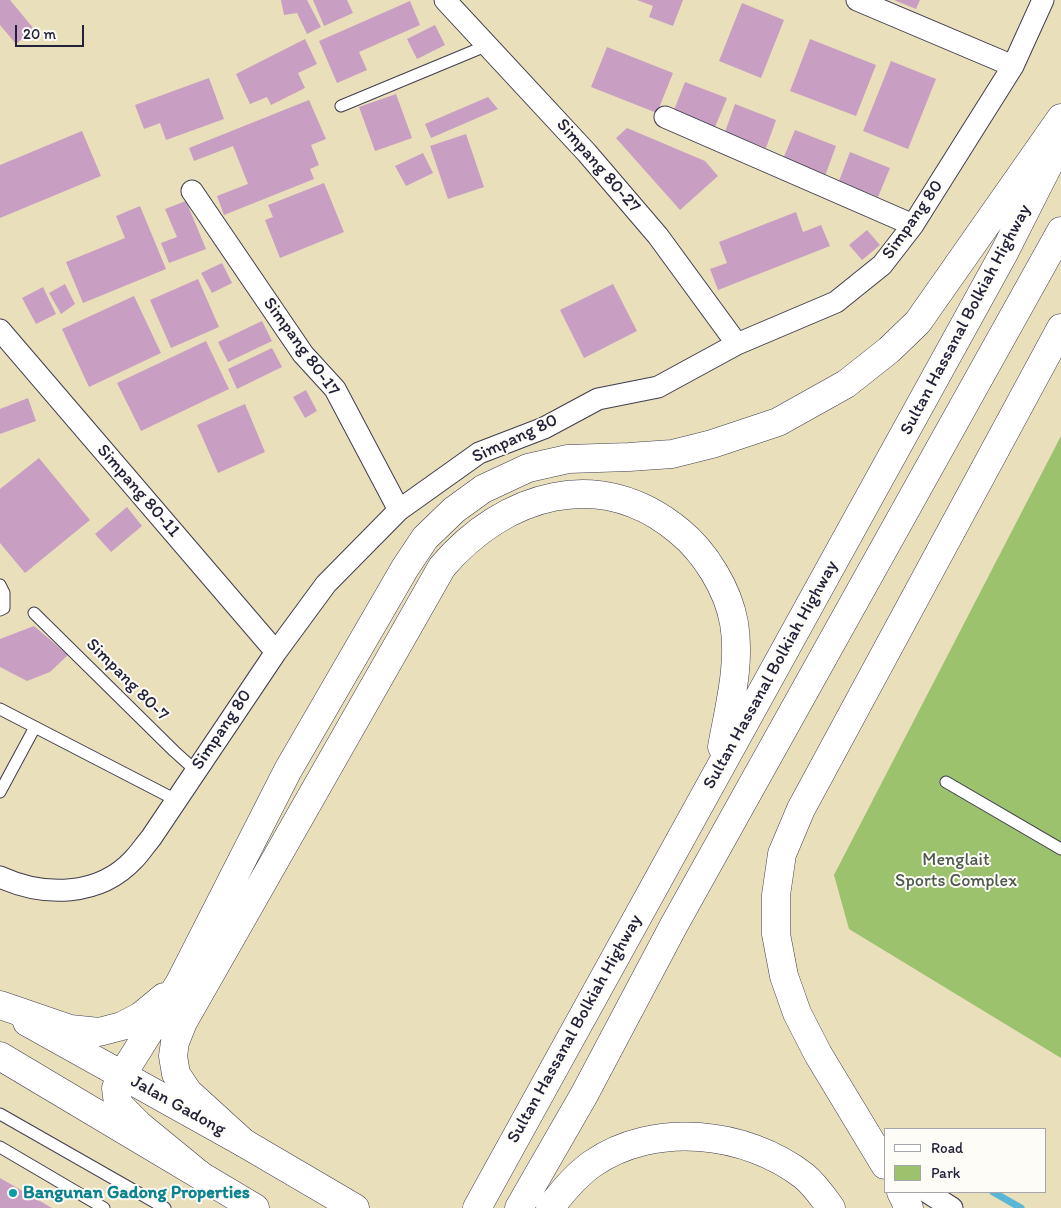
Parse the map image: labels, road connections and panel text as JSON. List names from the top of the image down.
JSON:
{
  "streets": {
    "main road": ["Sultan Hassanal Bolkiah Highway", "Jalan Gadong"],
    "street": [
      "Simpang 80-27",
      "Simpang 80",
      "Simpang 80-17",
      "Simpang 80-11"
    ],
    "lane": ["Simpang 80-7"]
  },
  "crossings": [
    ["Simpang 80-27", "Simpang 80"],
    ["Simpang 80", "Simpang 80-17"],
    ["Simpang 80", "Simpang 80-11"],
    ["Simpang 80", "Simpang 80-7"]
  ],
  "parks": ["Menglait Sports Complex"],
  "places": ["Bangunan Gadong Properties"],
  "legend": ["Road", "Park"],
  "scale_bar": "20 m"
}
